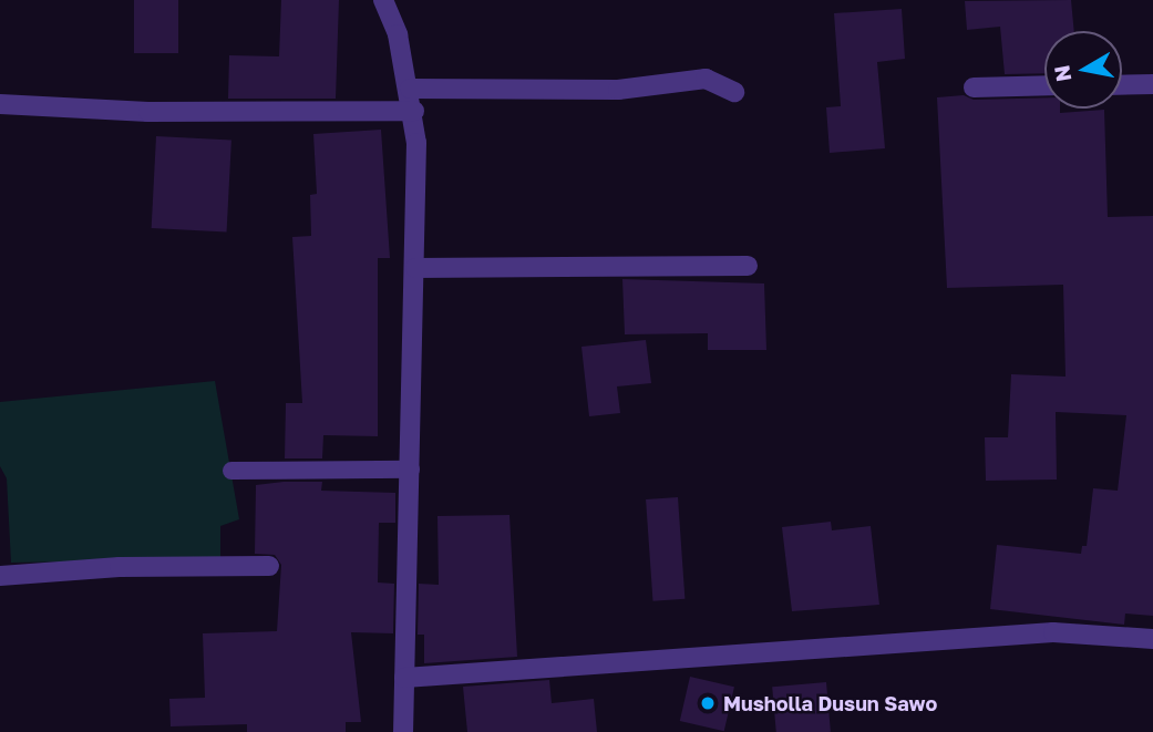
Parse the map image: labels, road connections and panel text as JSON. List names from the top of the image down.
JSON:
{
  "places": ["Musholla Dusun Sawo"],
  "north": "left"
}
